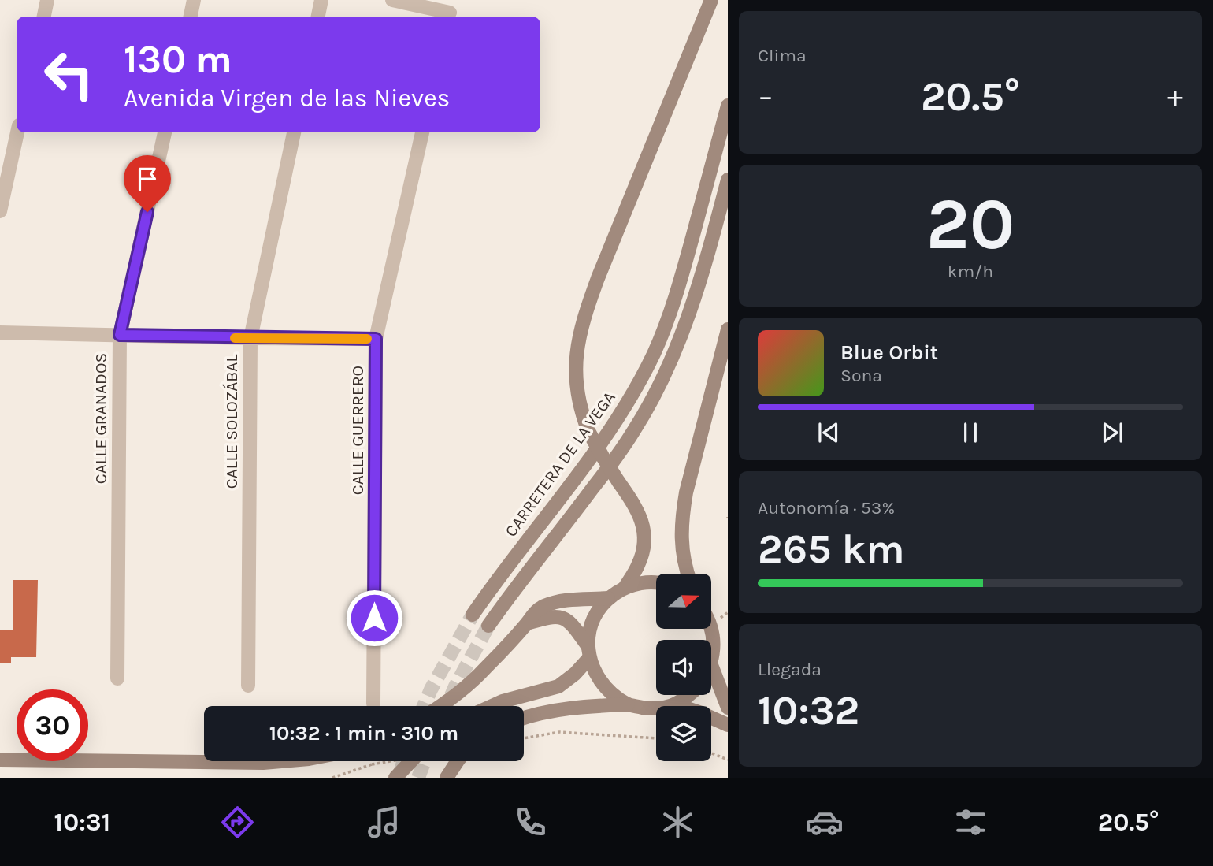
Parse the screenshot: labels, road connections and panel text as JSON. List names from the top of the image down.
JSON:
{
  "streets": {
    "main road": ["CARRETERA DE LA VEGA"],
    "street": ["CALLE GRANADOS", "CALLE SOLOZÁBAL", "CALLE GUERRERO"]
  },
  "north": "right",
  "page": {
    "tile": [
      "Clima",
      ["20", "km/h"],
      ["Autonomía · 53%", "265 km"],
      ["Llegada", "10:32"]
    ],
    "turn": ["130 m", "Avenida Virgen de las Nieves"],
    "heat": ["−", "20.5°", "+"],
    "song": ["Blue Orbit", "Sona"],
    "limit": "30",
    "trip": "10:32 · 1 min · 310 m",
    "tabs": ["10:31", "20.5°"]
  }
}
